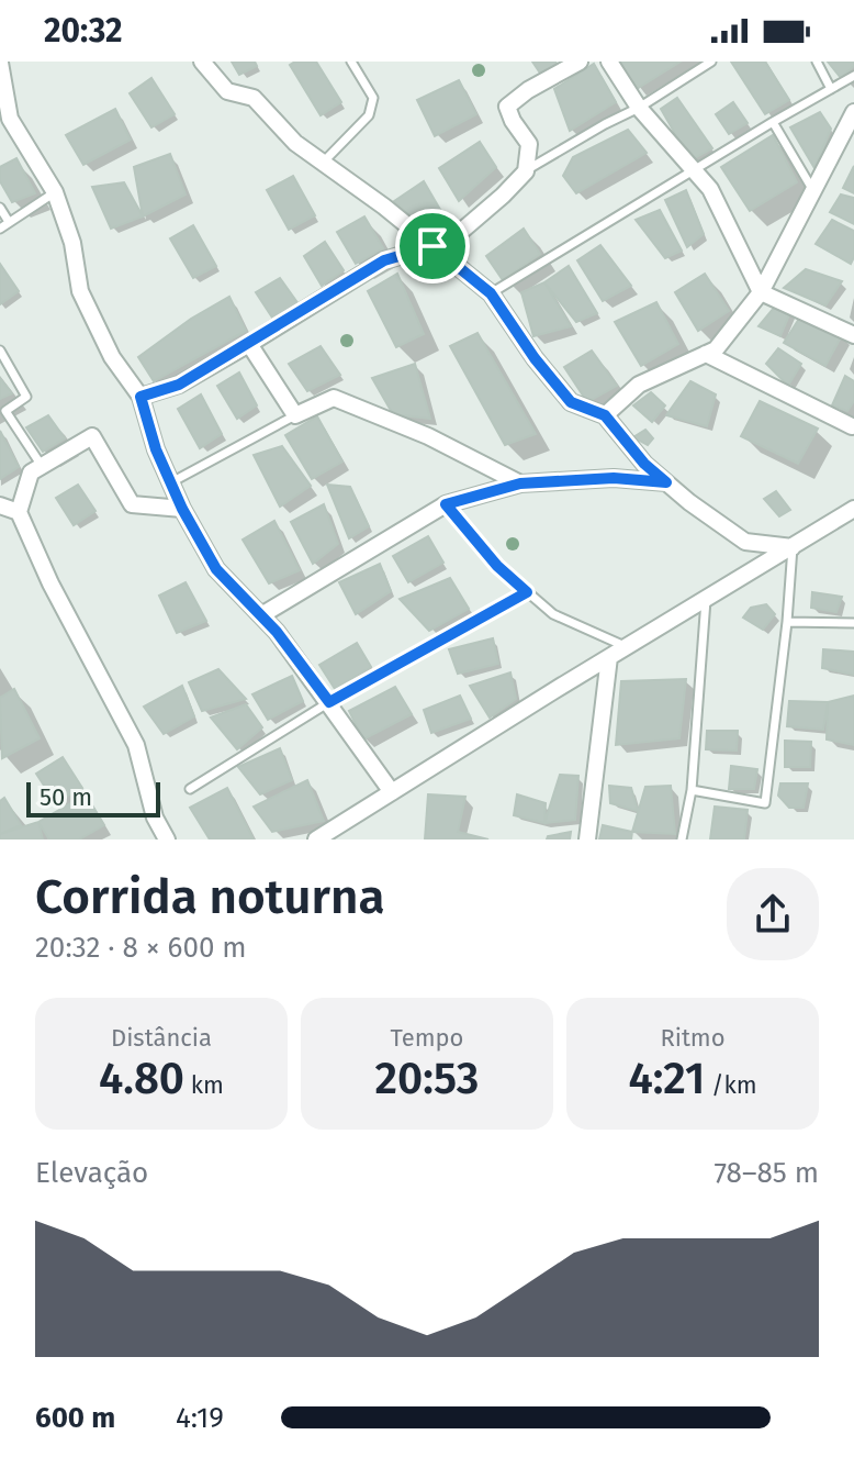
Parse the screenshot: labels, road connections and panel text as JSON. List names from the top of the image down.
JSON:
{
  "scale_bar": "50 m",
  "page": {
    "status": "20:32",
    "scale": "50 m",
    "heading": ["Corrida noturna", "20:32 · 8 × 600 m"],
    "stats": [
      ["Distância", "4.80 km"],
      ["Tempo", "20:53"],
      ["Ritmo", "4:21 /km"]
    ],
    "chart": ["Elevação", "78–85 m"],
    "list": [
      {
        "name": "600 m",
        "note": "4:19"
      }
    ]
  }
}
